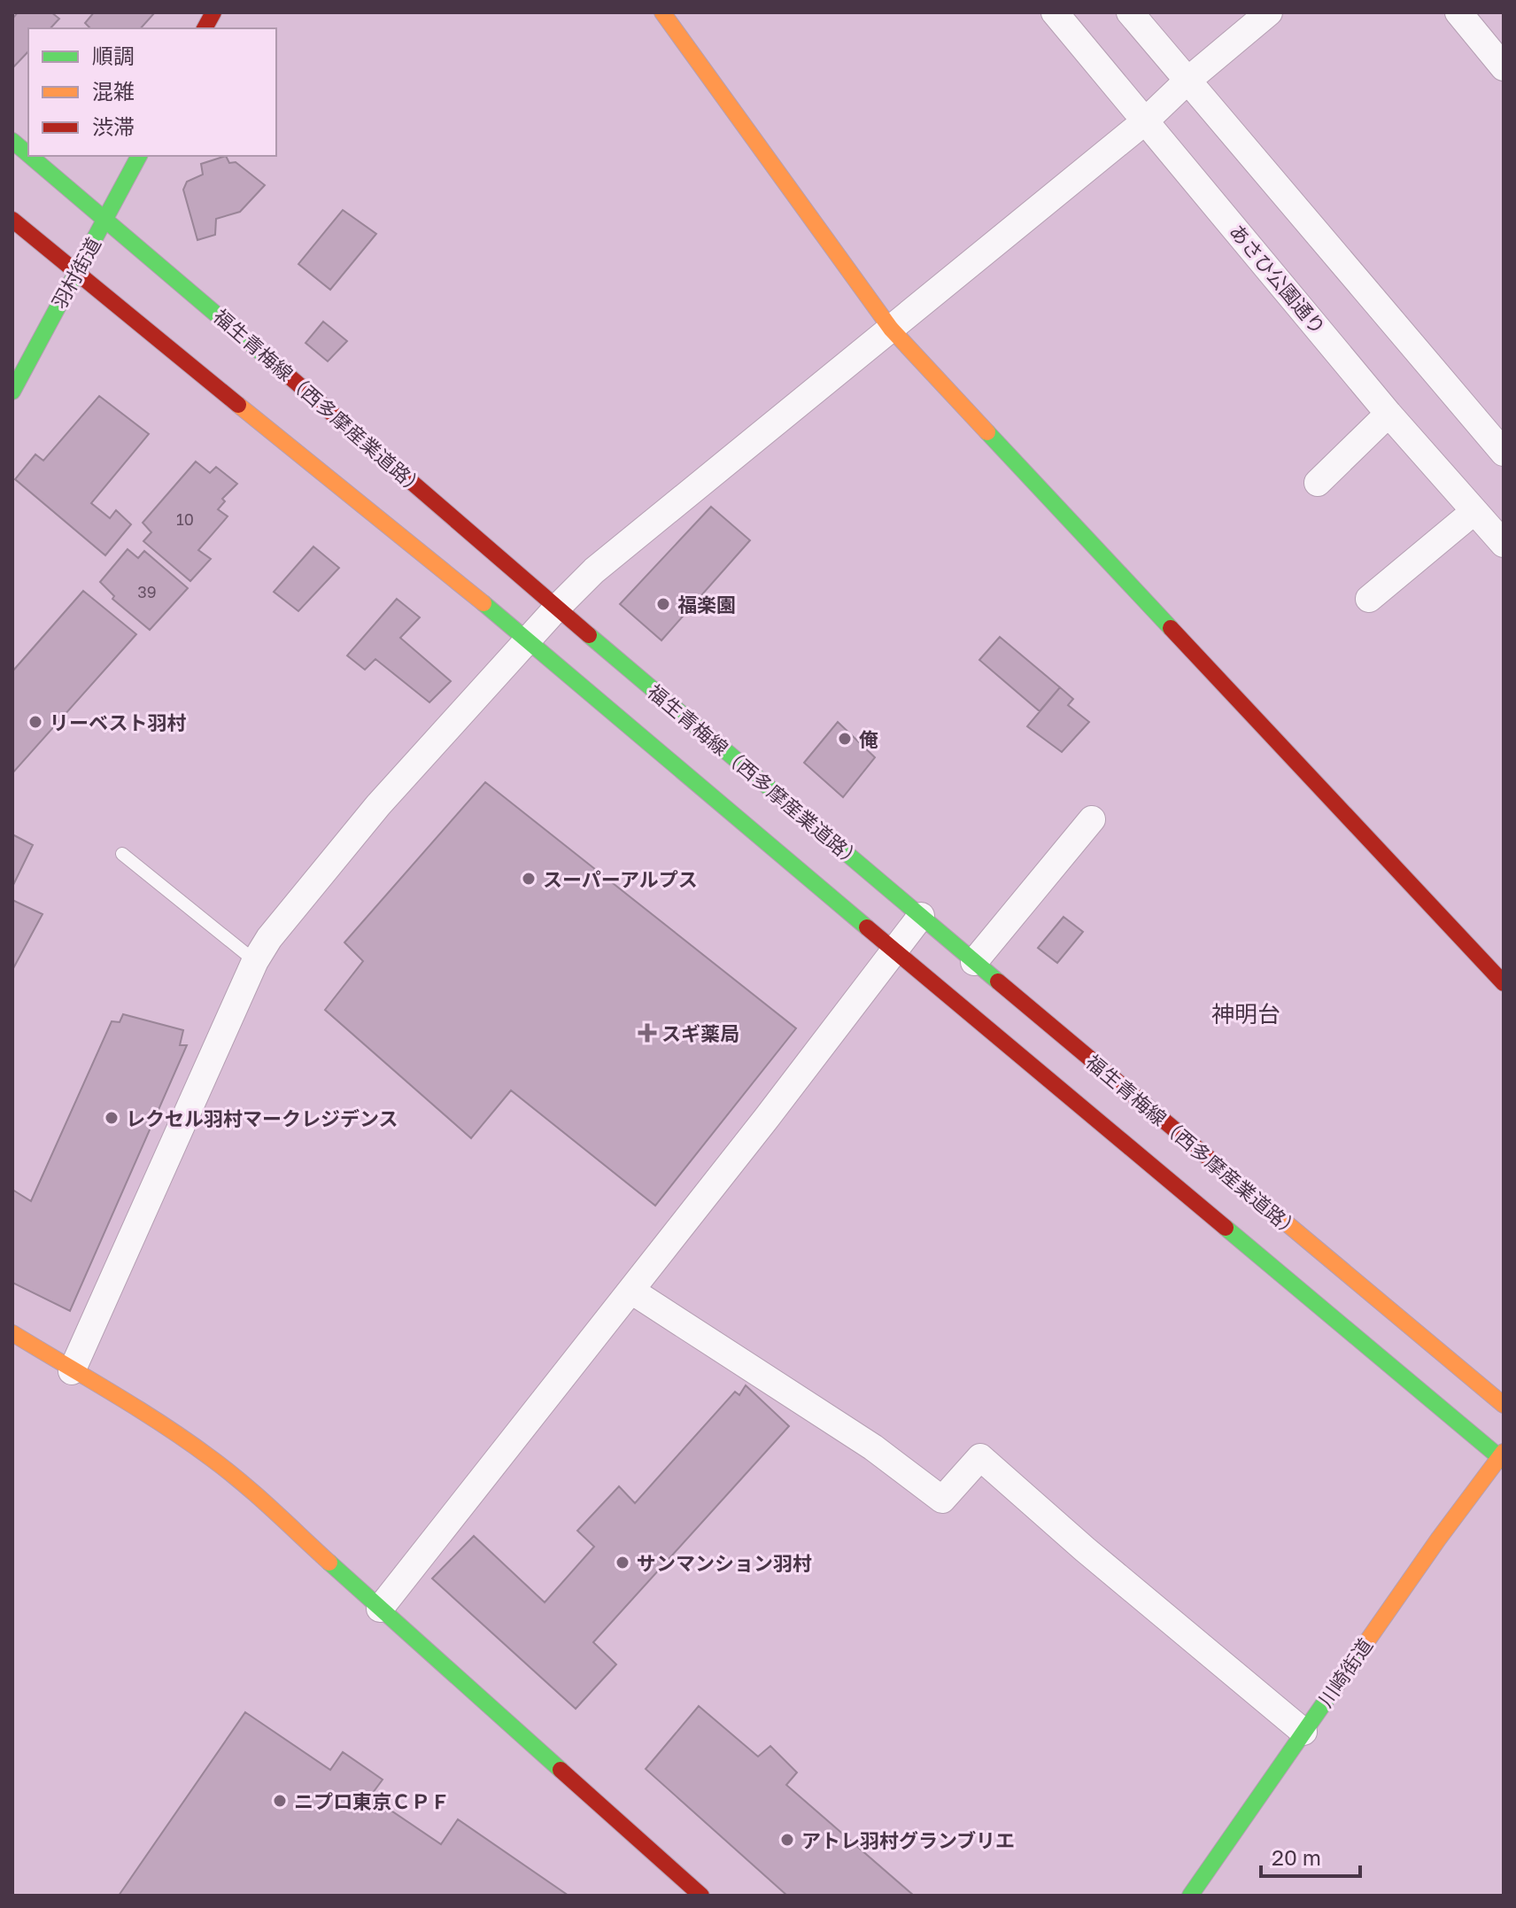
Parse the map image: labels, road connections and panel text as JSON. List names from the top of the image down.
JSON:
{
  "streets": {
    "main road": ["羽村街道", "福生青梅線（西多摩産業道路）", "川崎街道"],
    "street": ["あさひ公園通り"]
  },
  "crossings": [
    ["羽村街道", "福生青梅線（西多摩産業道路）"]
  ],
  "districts": ["神明台"],
  "places": {
    "other": [
      "福楽園",
      "リーベスト羽村",
      "俺",
      "スーパーアルプス",
      "レクセル羽村マークレジデンス",
      "サンマンション羽村",
      "ニプロ東京ＣＰＦ",
      "アトレ羽村グランブリエ"
    ],
    "health": ["スギ薬局"]
  },
  "house_numbers": ["10", "39"],
  "legend": ["順調", "混雑", "渋滞"],
  "scale_bar": "20 m"
}
